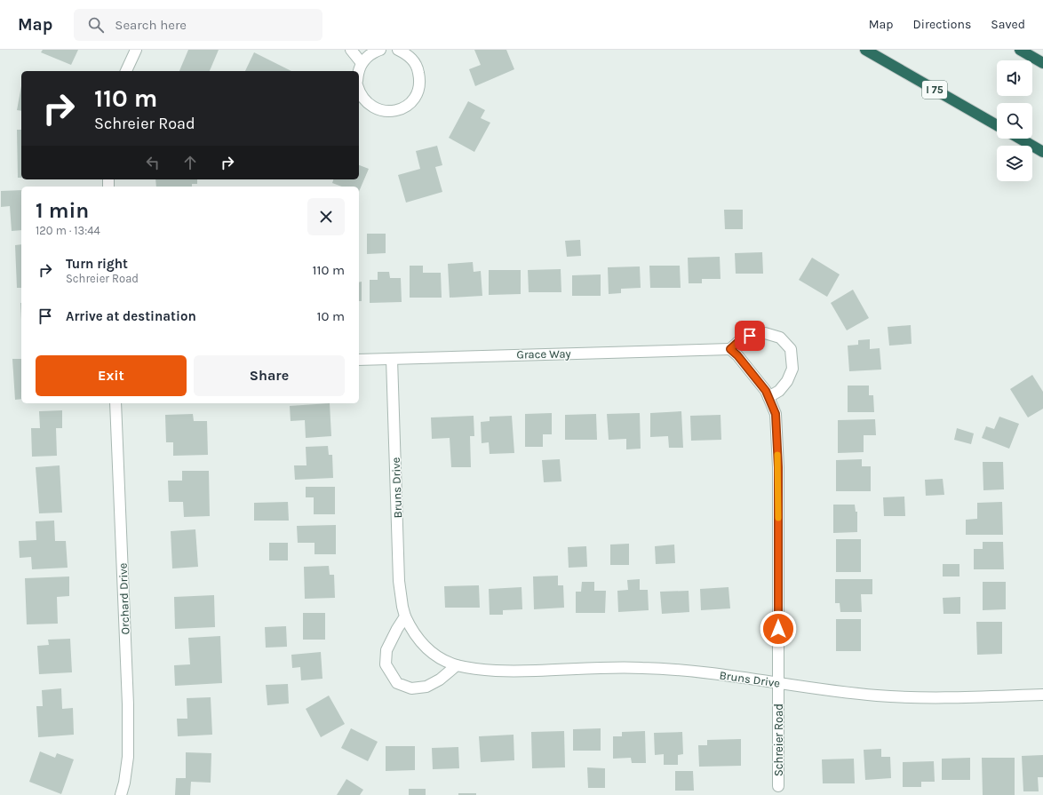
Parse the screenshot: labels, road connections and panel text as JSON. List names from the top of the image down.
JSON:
{
  "streets": {
    "highway": ["I 75"],
    "street": [
      "Grace Way",
      "Bruns Drive",
      "Orchard Drive",
      "Schreier Road"
    ]
  },
  "crossings": [
    ["Grace Way", "Bruns Drive"],
    ["Grace Way", "Schreier Road"],
    ["Bruns Drive", "Schreier Road"]
  ],
  "page": {
    "header": "Map",
    "search": "Search here",
    "nav": ["Map", "Directions", "Saved"],
    "turn": ["110 m", "Schreier Road"],
    "heading": ["1 min", "120 m · 13:44"],
    "list": [
      {
        "name": "Turn right",
        "note": "Schreier Road",
        "value": "110 m"
      },
      {
        "name": "Arrive at destination",
        "value": "10 m"
      }
    ],
    "buttons": ["Exit", "Share"]
  }
}
